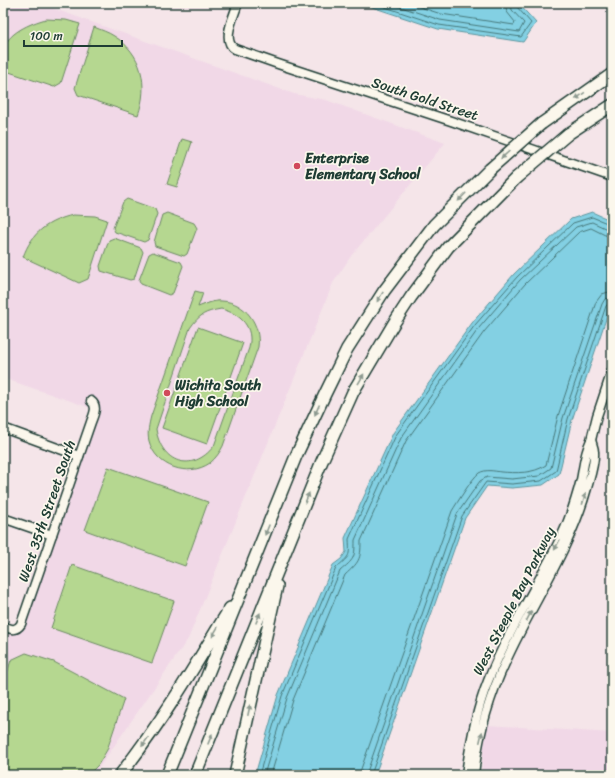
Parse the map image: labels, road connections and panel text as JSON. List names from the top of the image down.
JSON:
{
  "streets": {
    "street": ["South Gold Street", "West 35th Street South", "West Steeple Bay Parkway"]
  },
  "places": ["Enterprise Elementary School", "Wichita South High School"],
  "scale_bar": "100 m"
}
